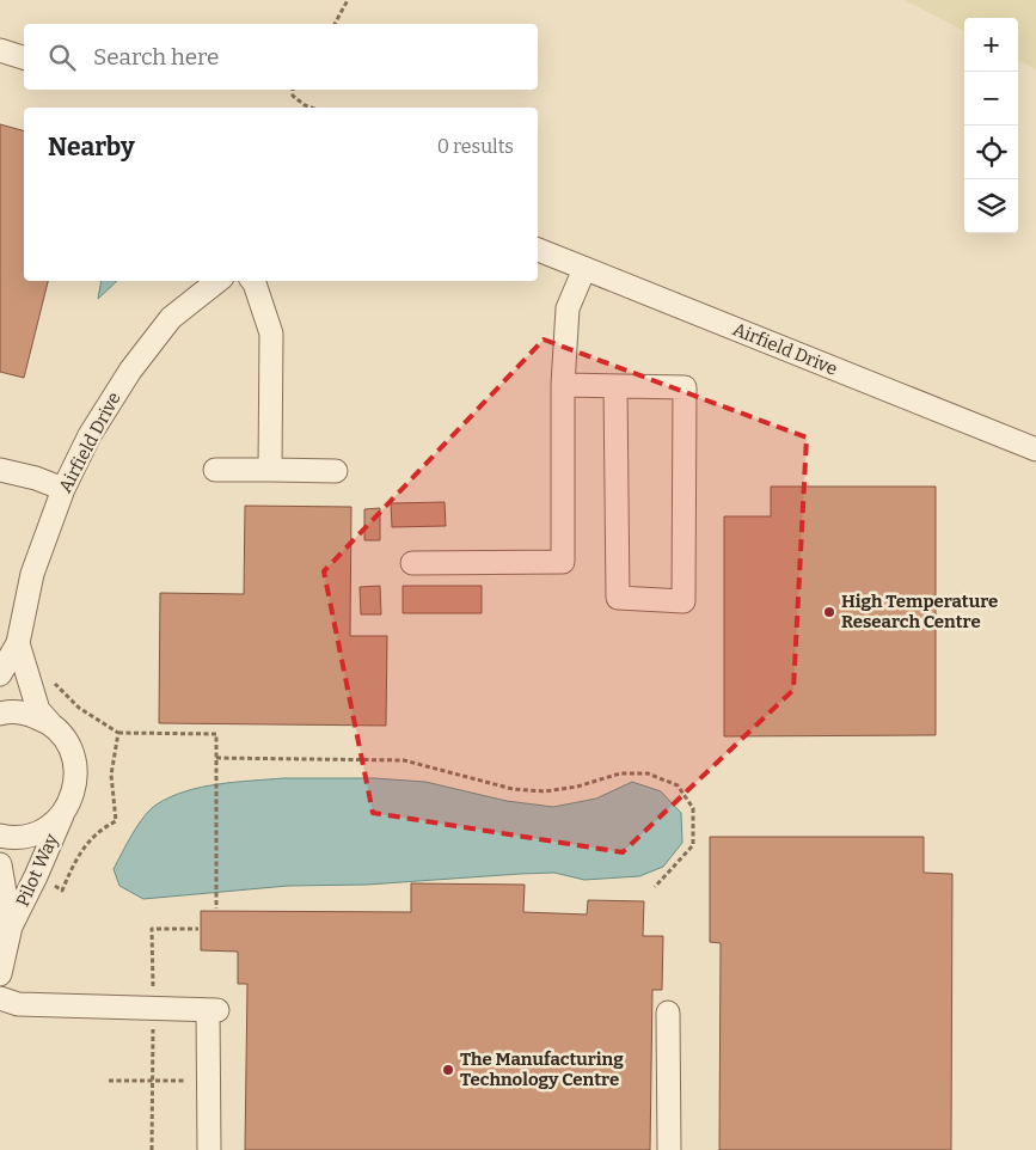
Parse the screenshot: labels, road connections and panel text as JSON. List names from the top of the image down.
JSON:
{
  "streets": {
    "street": ["Airfield Drive", "Pilot Way"]
  },
  "crossings": [
    ["Airfield Drive", "Pilot Way"]
  ],
  "places": ["High Temperature Research Centre", "The Manufacturing Technology Centre"],
  "page": {
    "map_buttons": ["+", "−"],
    "search": "Search here",
    "heading": ["Nearby", "0 results"]
  }
}
